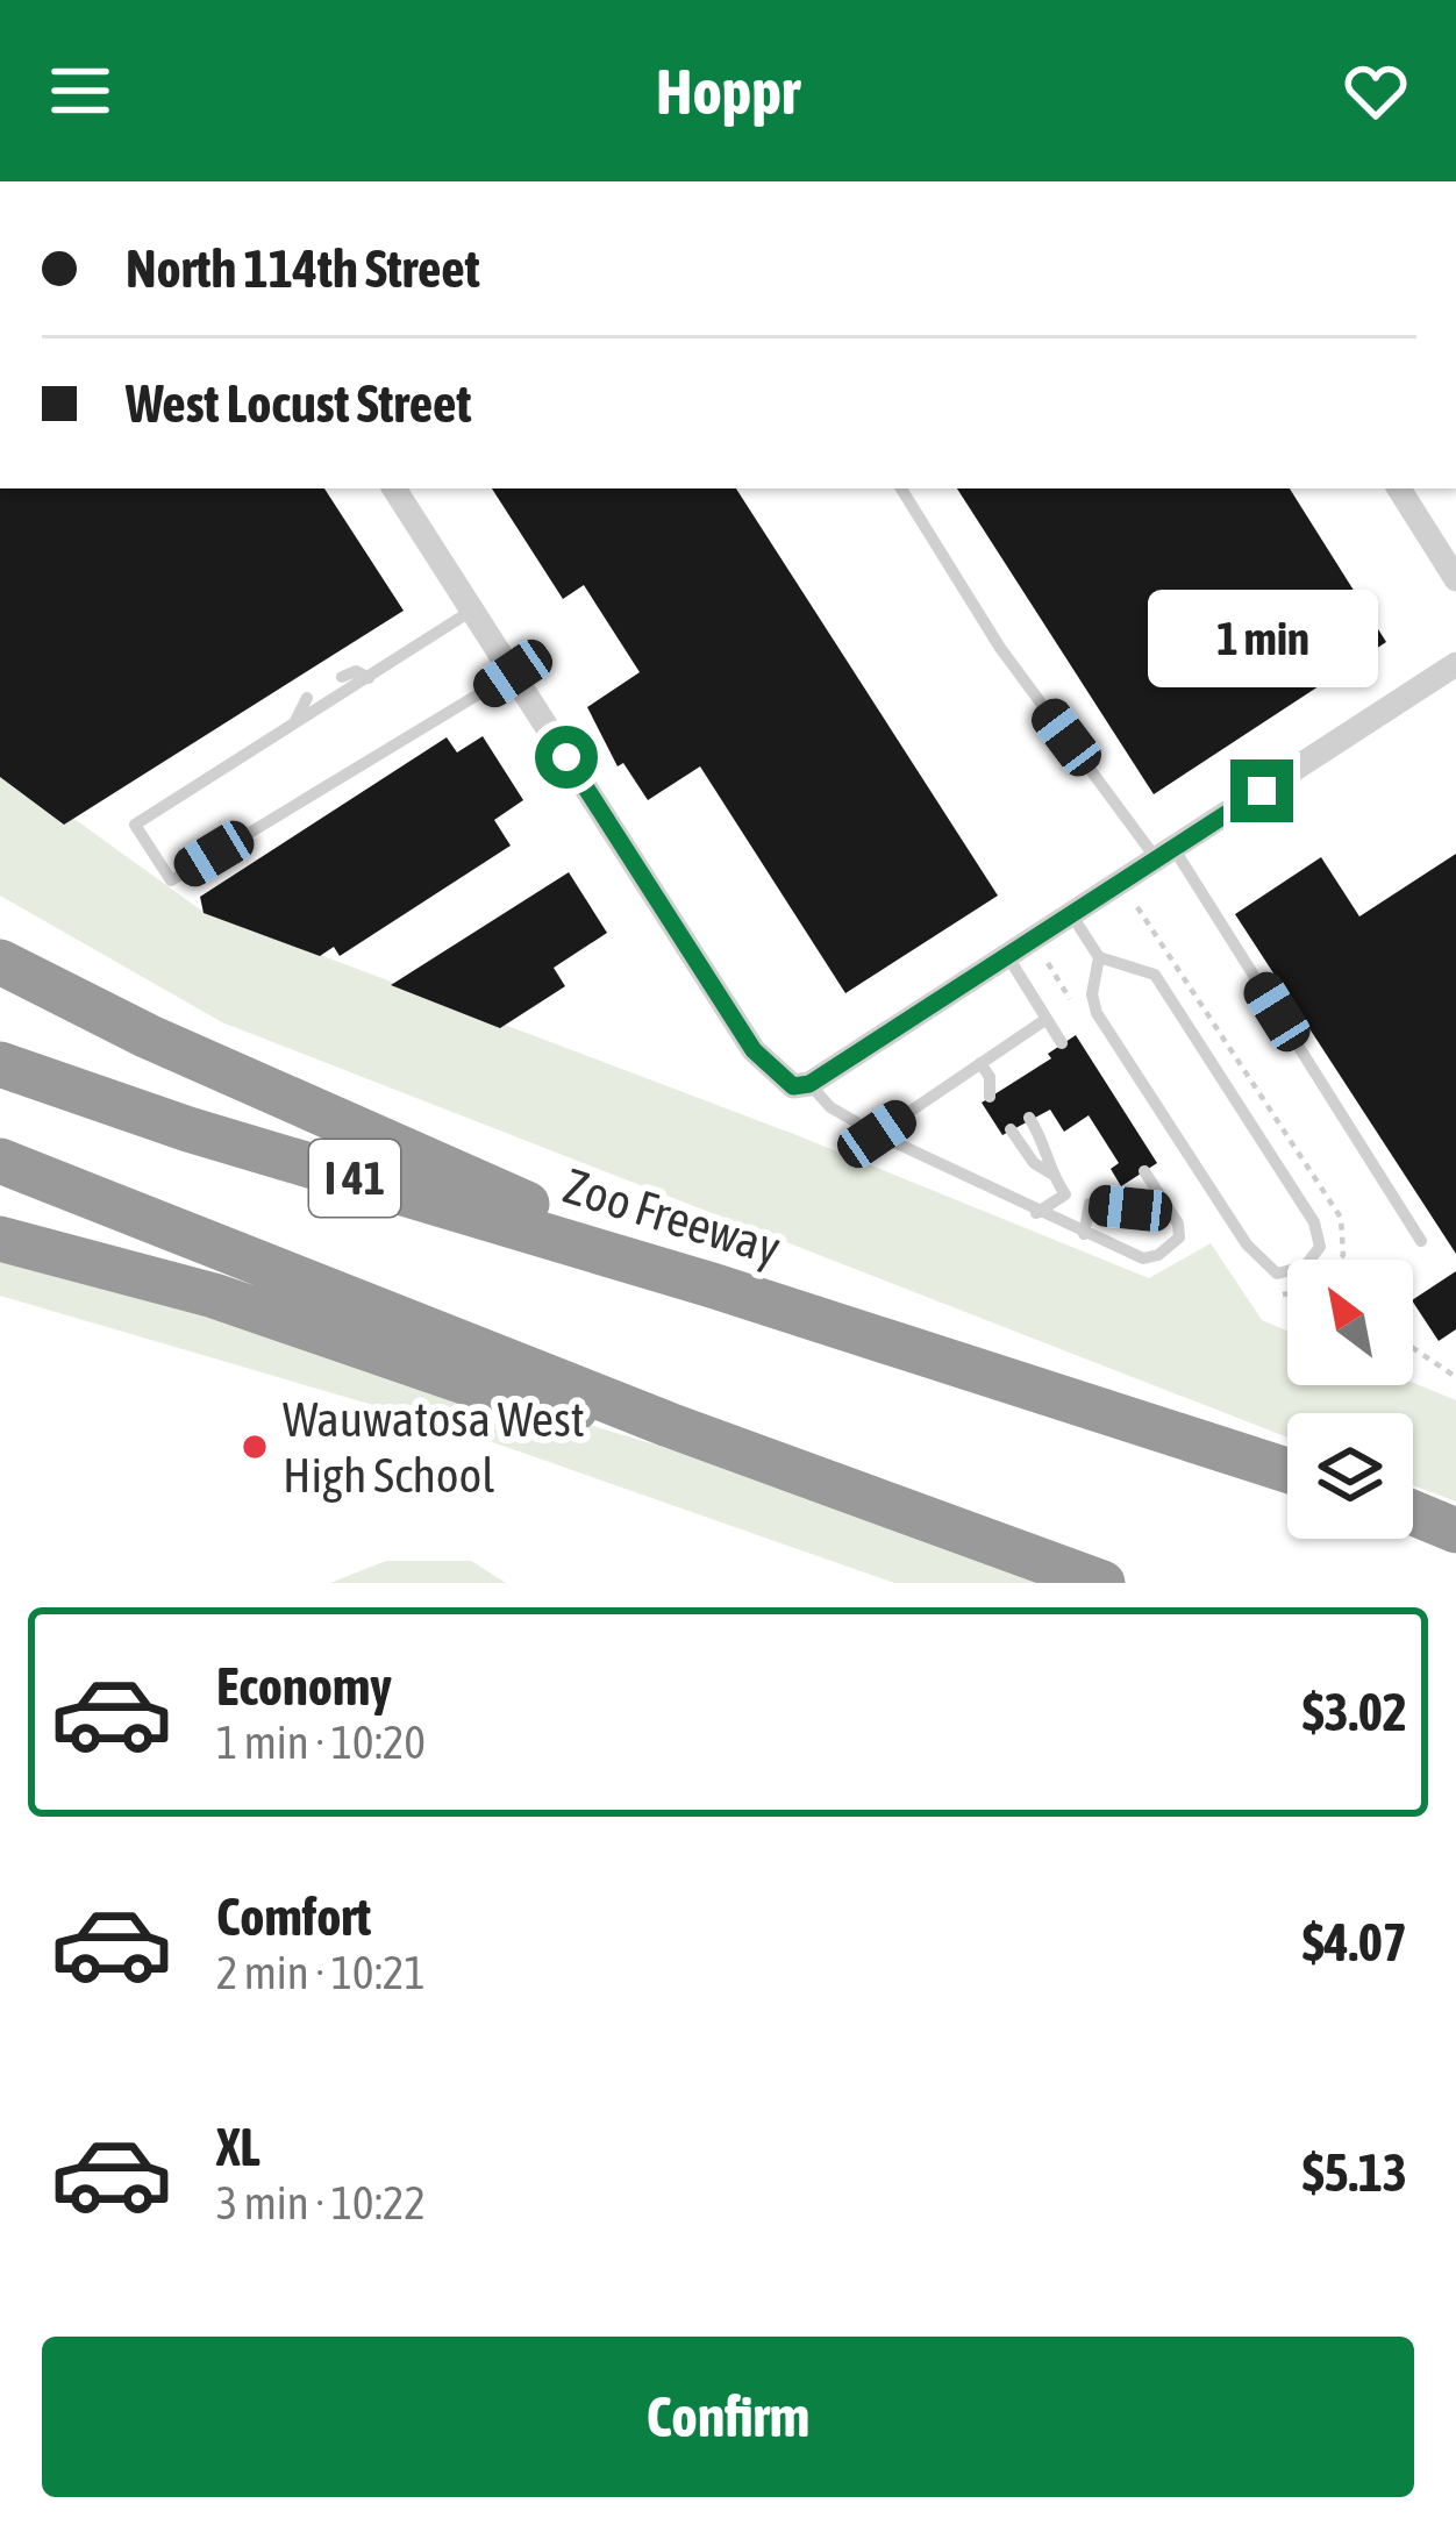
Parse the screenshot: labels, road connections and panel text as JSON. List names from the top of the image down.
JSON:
{
  "streets": {
    "highway": ["I 41", "Zoo Freeway"]
  },
  "places": ["Wauwatosa West High School"],
  "north": "top left",
  "page": {
    "header": "Hoppr",
    "banner": ["North 114th Street", "West Locust Street"],
    "bubble": "1 min",
    "list": [
      {
        "name": "Economy",
        "note": "1 min · 10:20",
        "value": "$3.02"
      },
      {
        "name": "Comfort",
        "note": "2 min · 10:21",
        "value": "$4.07"
      },
      {
        "name": "XL",
        "note": "3 min · 10:22",
        "value": "$5.13"
      }
    ],
    "buttons": "Confirm"
  }
}
